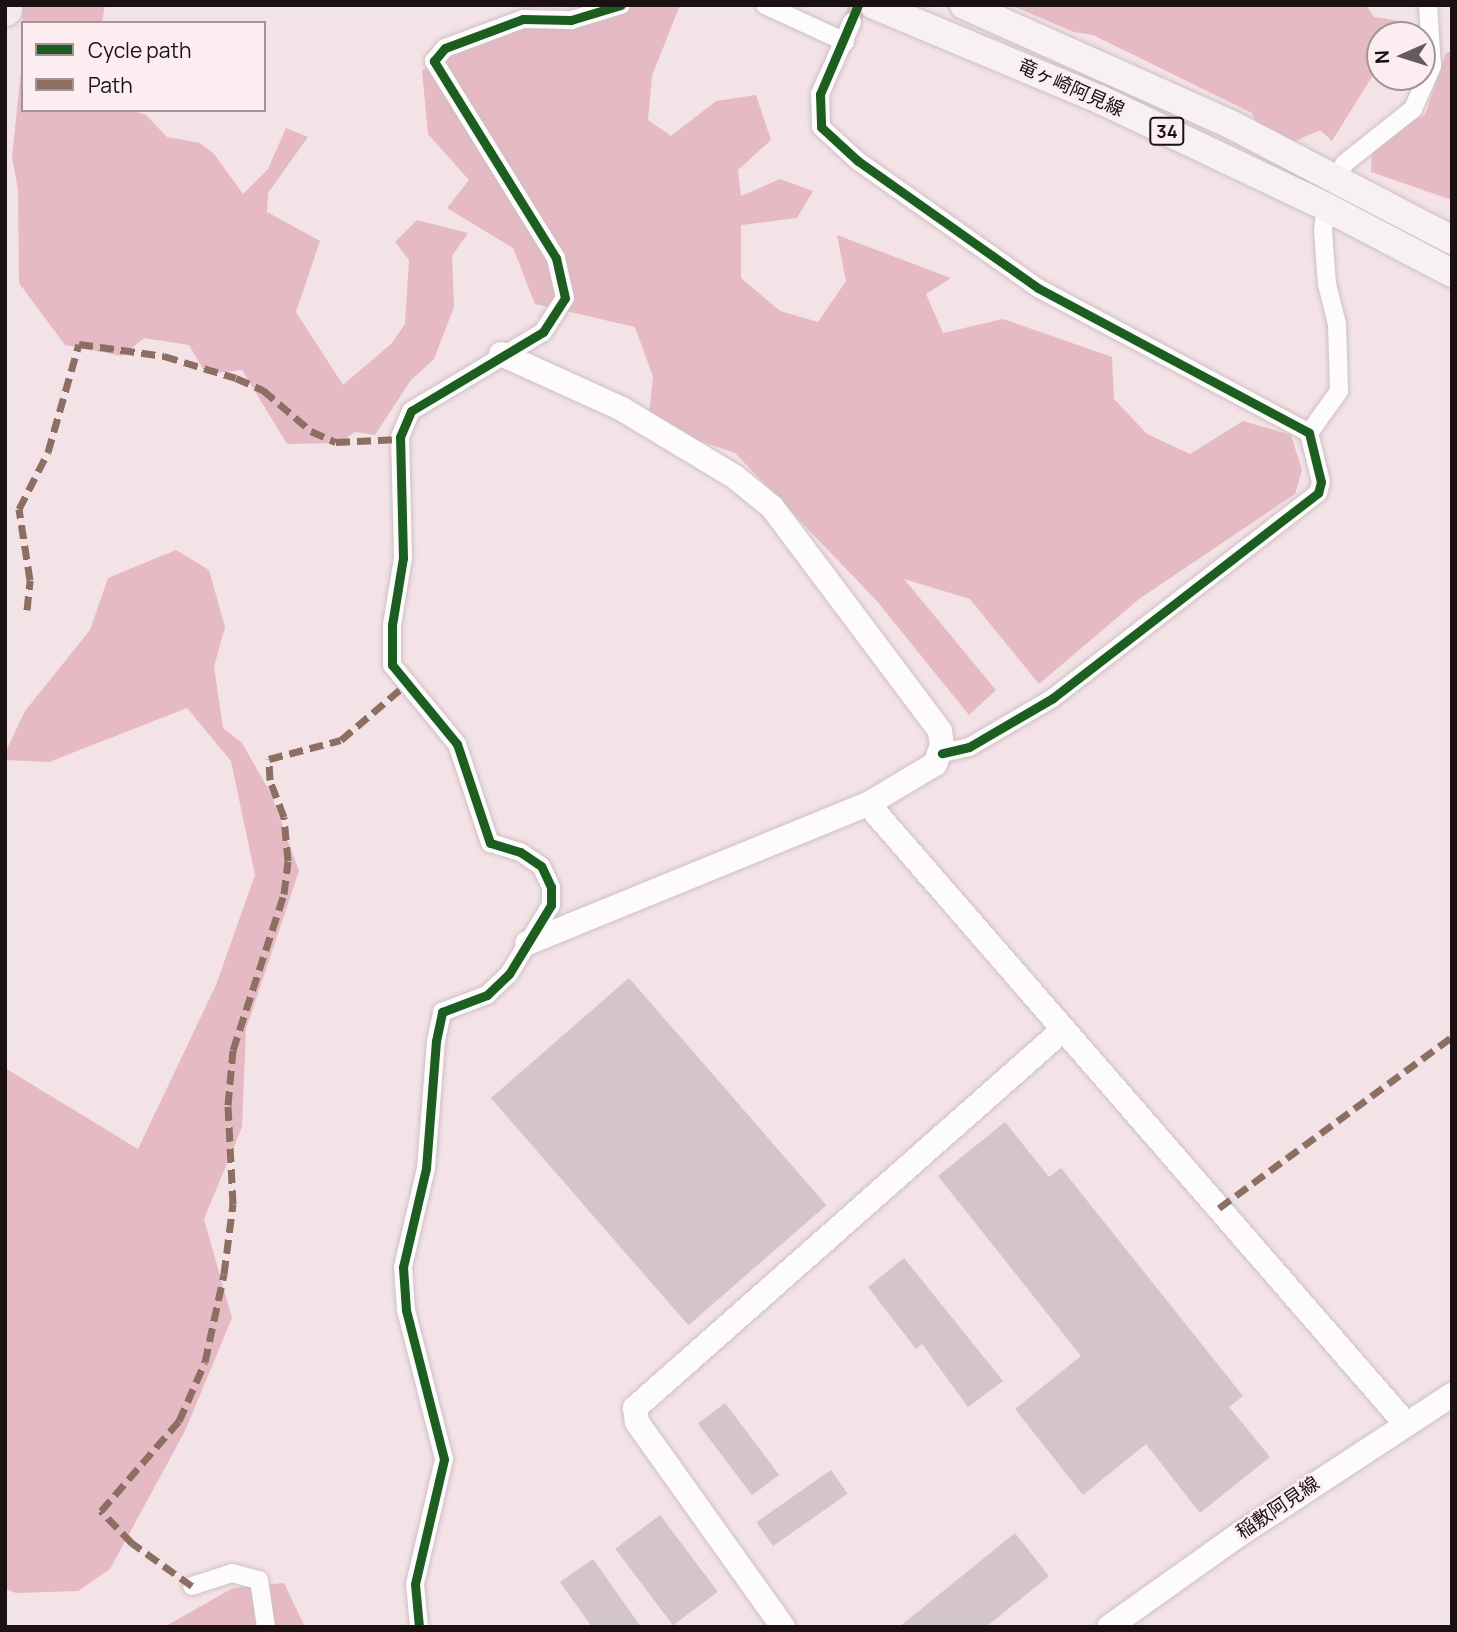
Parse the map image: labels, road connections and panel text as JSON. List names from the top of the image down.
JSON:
{
  "streets": {
    "main road": ["竜ヶ崎阿見線", "34"],
    "street": ["稲敷阿見線"]
  },
  "legend": ["Cycle path", "Path"],
  "north": "left"
}
